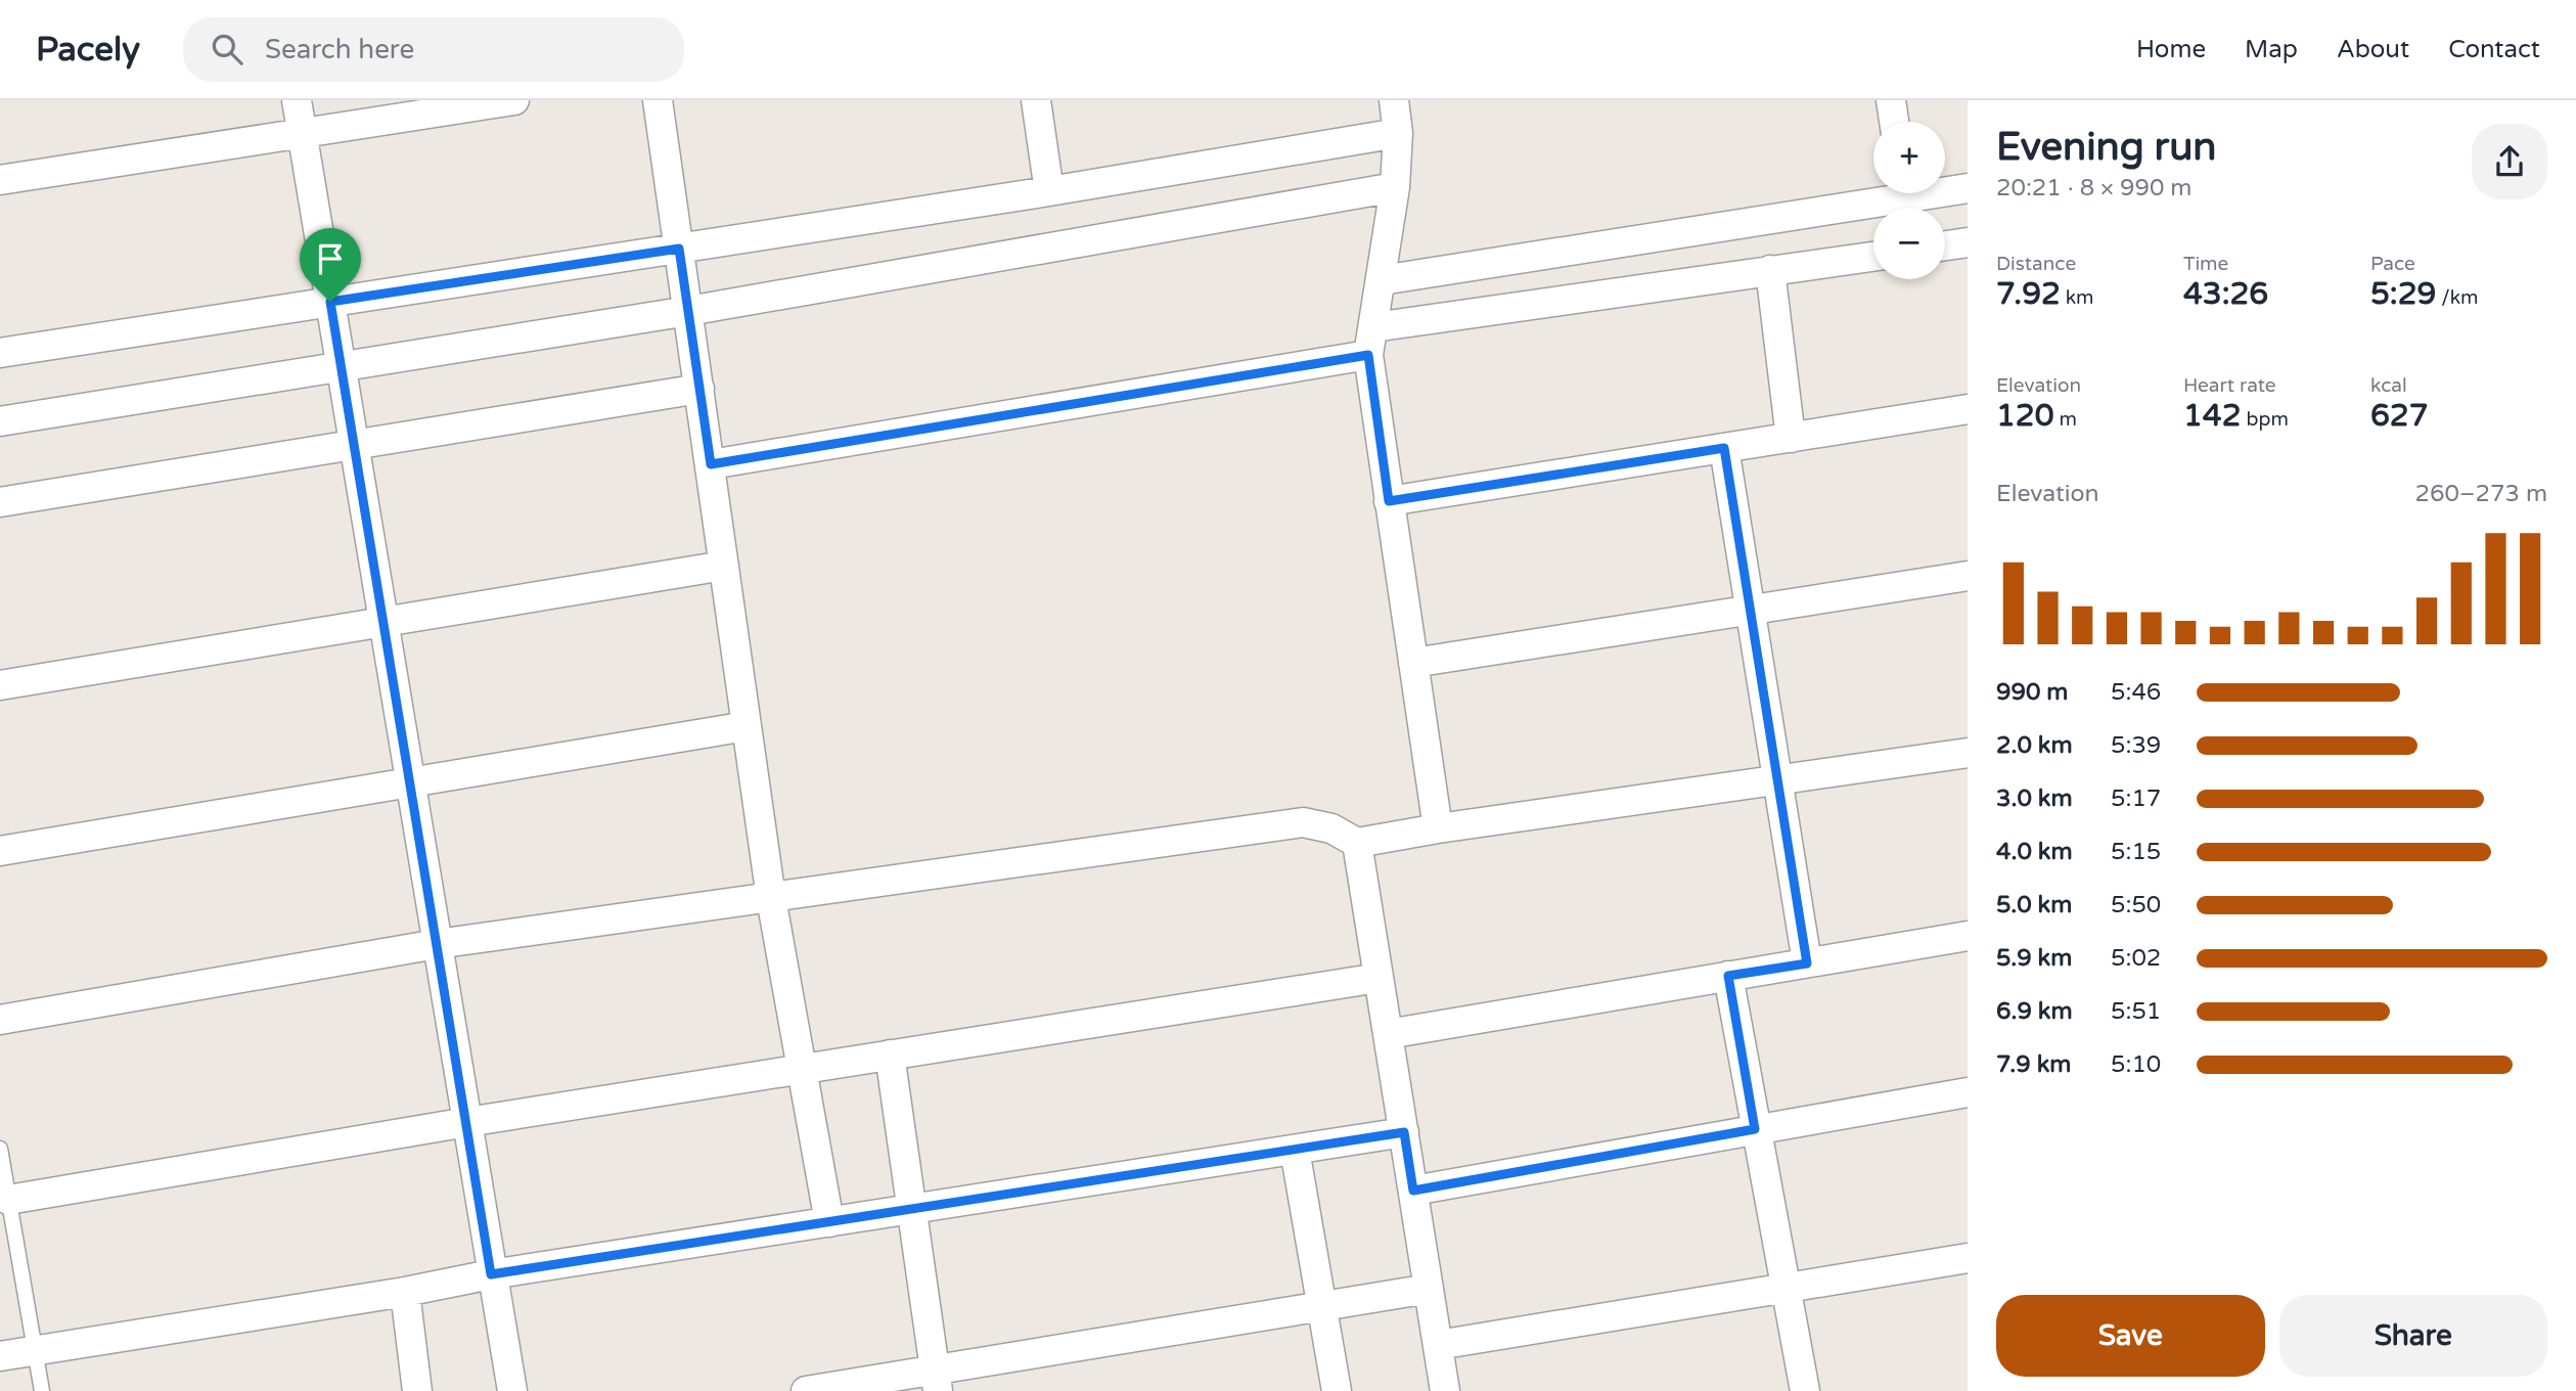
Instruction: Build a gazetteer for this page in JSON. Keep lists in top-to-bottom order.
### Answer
{
  "page": {
    "header": "Pacely",
    "search": "Search here",
    "nav": [
      "Home",
      "Map",
      "About",
      "Contact"
    ],
    "heading": ["Evening run", "20:21 · 8 × 990 m"],
    "map_buttons": ["+", "−"],
    "stats": [
      ["Distance", "7.92 km"],
      ["Time", "43:26"],
      ["Pace", "5:29 /km"],
      ["Elevation", "120 m"],
      ["Heart rate", "142 bpm"],
      ["kcal", "627"]
    ],
    "chart": ["Elevation", "260–273 m"],
    "list": [
      {
        "name": "990 m",
        "note": "5:46"
      },
      {
        "name": "2.0 km",
        "note": "5:39"
      },
      {
        "name": "3.0 km",
        "note": "5:17"
      },
      {
        "name": "4.0 km",
        "note": "5:15"
      },
      {
        "name": "5.0 km",
        "note": "5:50"
      },
      {
        "name": "5.9 km",
        "note": "5:02"
      },
      {
        "name": "6.9 km",
        "note": "5:51"
      },
      {
        "name": "7.9 km",
        "note": "5:10"
      }
    ],
    "buttons": ["Save", "Share"]
  }
}
